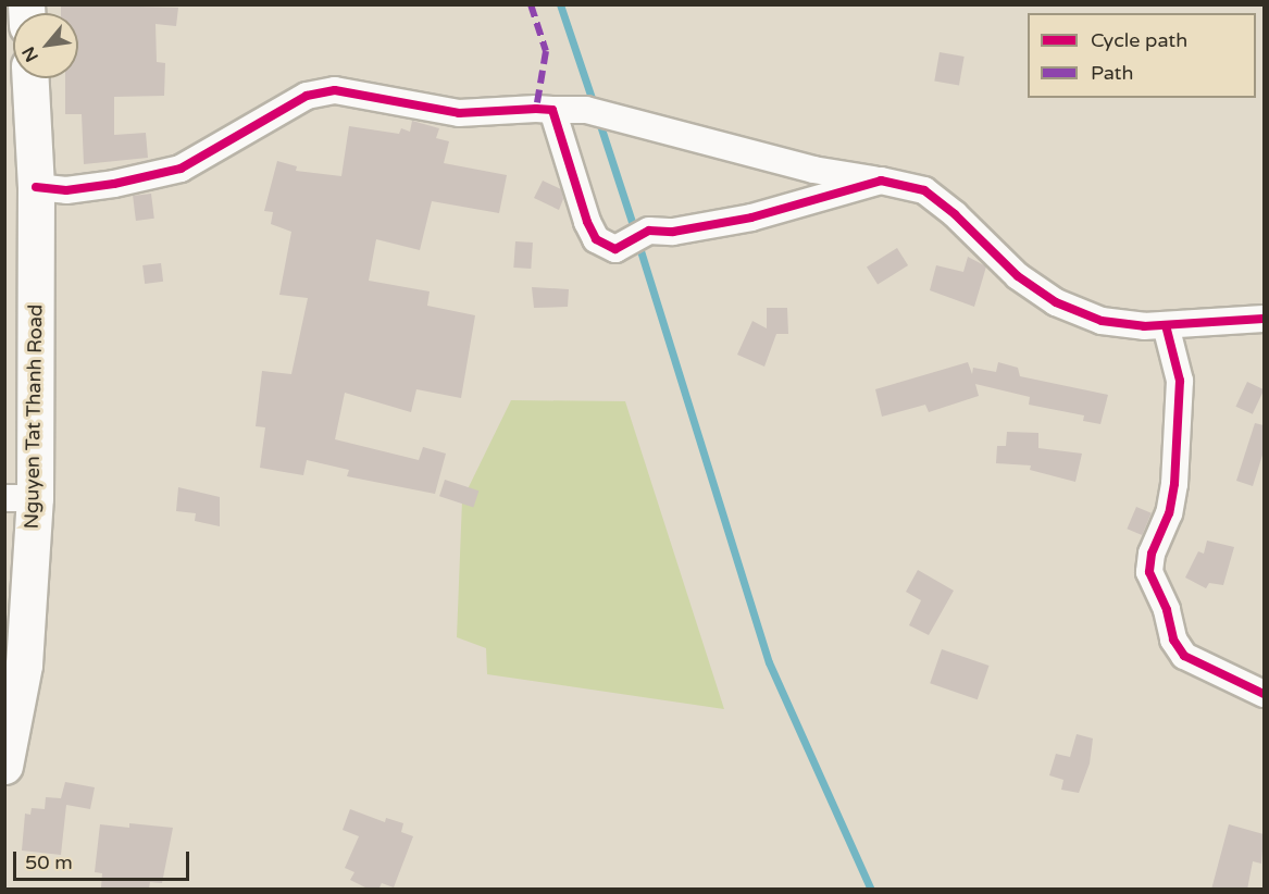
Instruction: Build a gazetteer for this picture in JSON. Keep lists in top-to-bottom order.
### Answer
{
  "streets": {
    "main road": ["Nguyen Tat Thanh Road"]
  },
  "legend": ["Cycle path", "Path"],
  "scale_bar": "50 m",
  "north": "bottom left"
}
